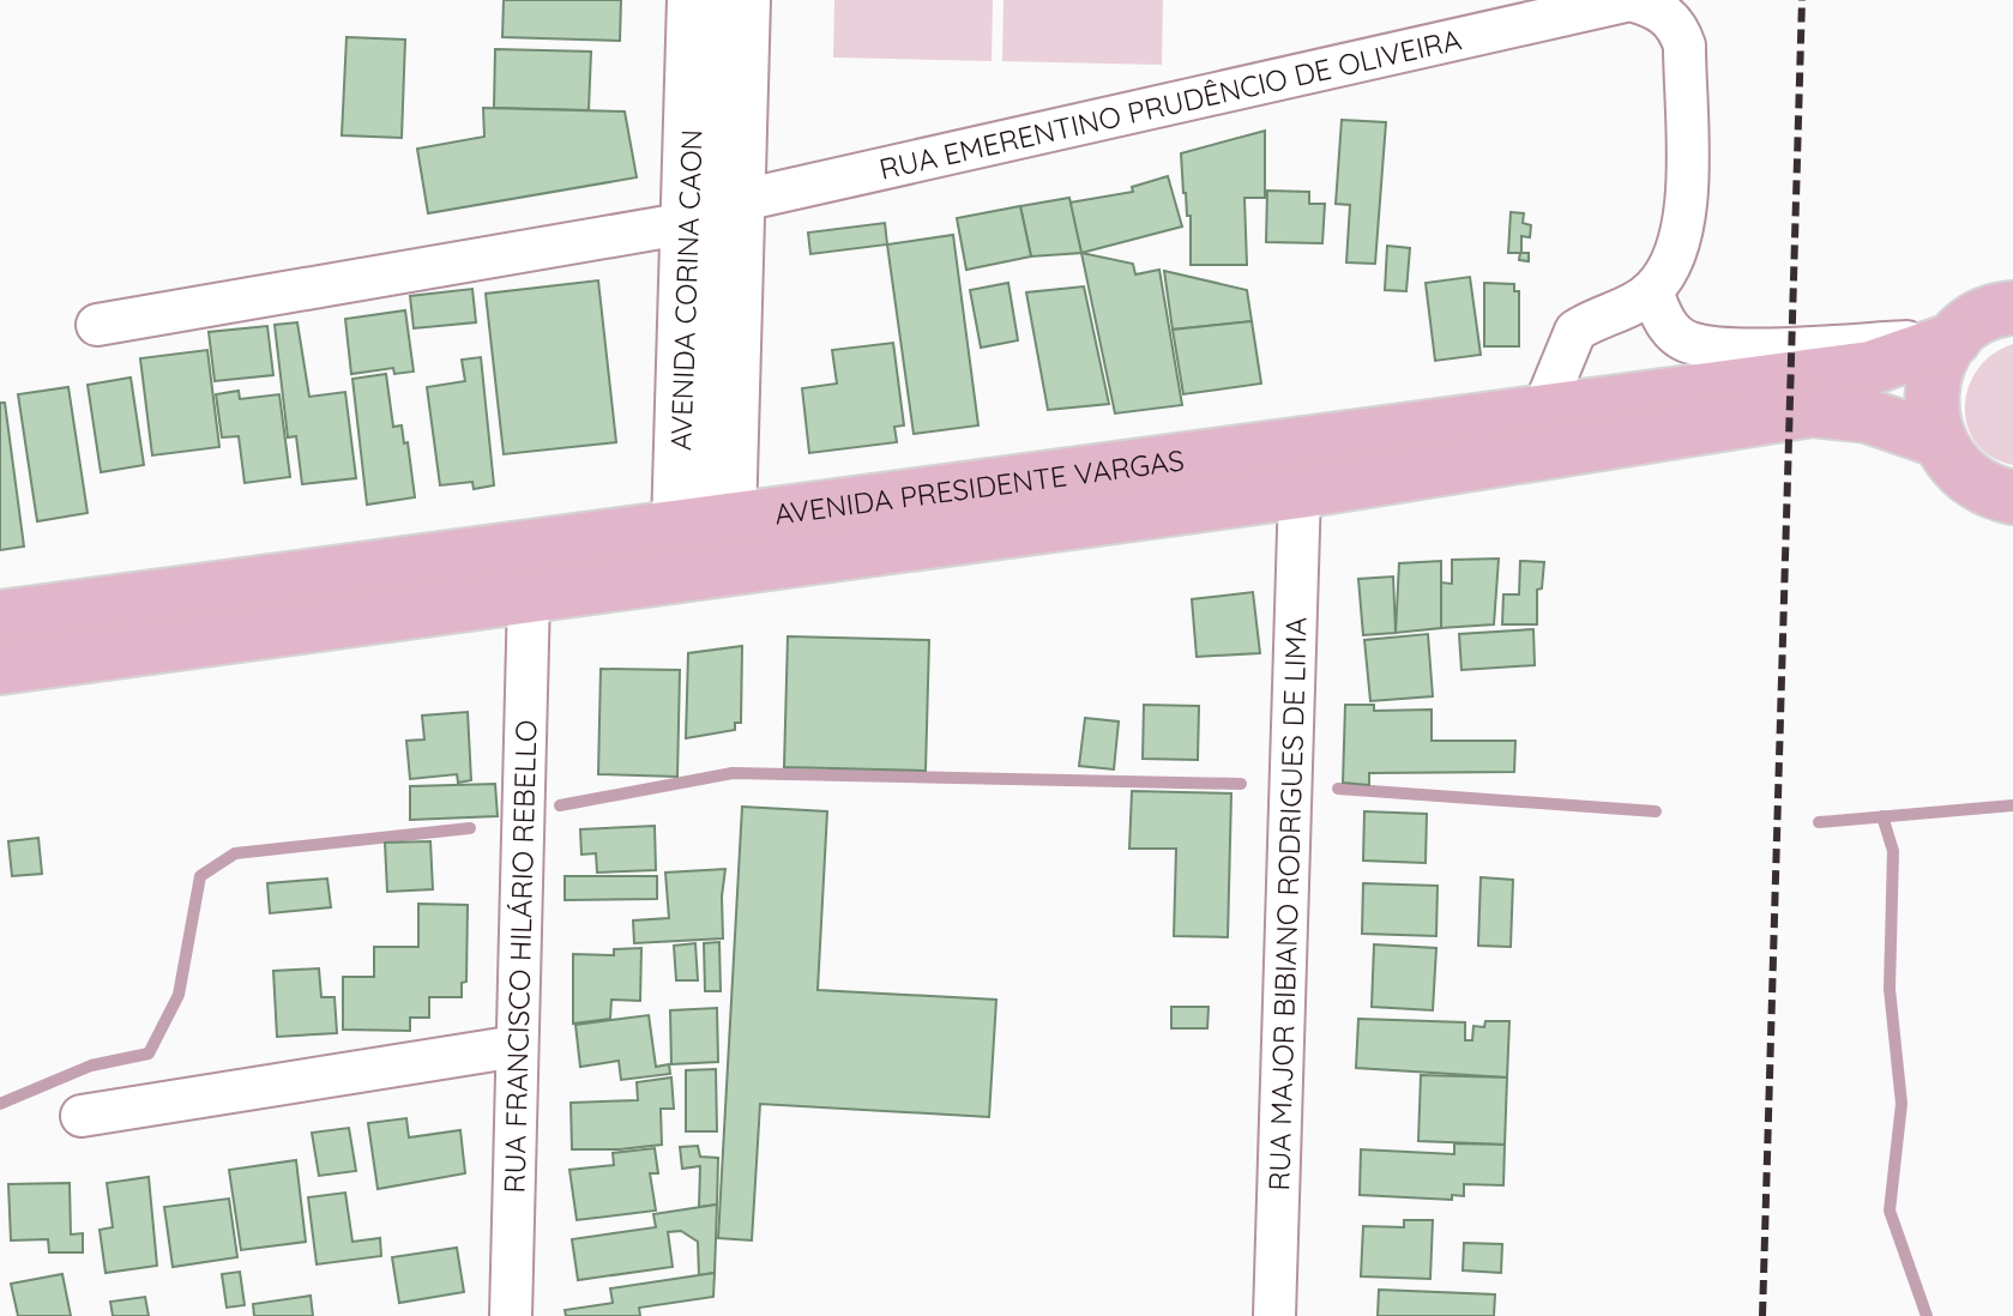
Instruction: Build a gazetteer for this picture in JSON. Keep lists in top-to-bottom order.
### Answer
{
  "streets": {
    "main road": ["AVENIDA CORINA CAON", "AVENIDA PRESIDENTE VARGAS"],
    "street": ["RUA EMERENTINO PRUDÊNCIO DE OLIVEIRA", "RUA MAJOR BIBIANO RODRIGUES DE LIMA", "RUA FRANCISCO HILÁRIO REBELLO"]
  },
  "crossings": [
    ["RUA EMERENTINO PRUDÊNCIO DE OLIVEIRA", "AVENIDA CORINA CAON"],
    ["AVENIDA CORINA CAON", "AVENIDA PRESIDENTE VARGAS"],
    ["AVENIDA PRESIDENTE VARGAS", "RUA MAJOR BIBIANO RODRIGUES DE LIMA"],
    ["AVENIDA PRESIDENTE VARGAS", "RUA FRANCISCO HILÁRIO REBELLO"]
  ]
}
